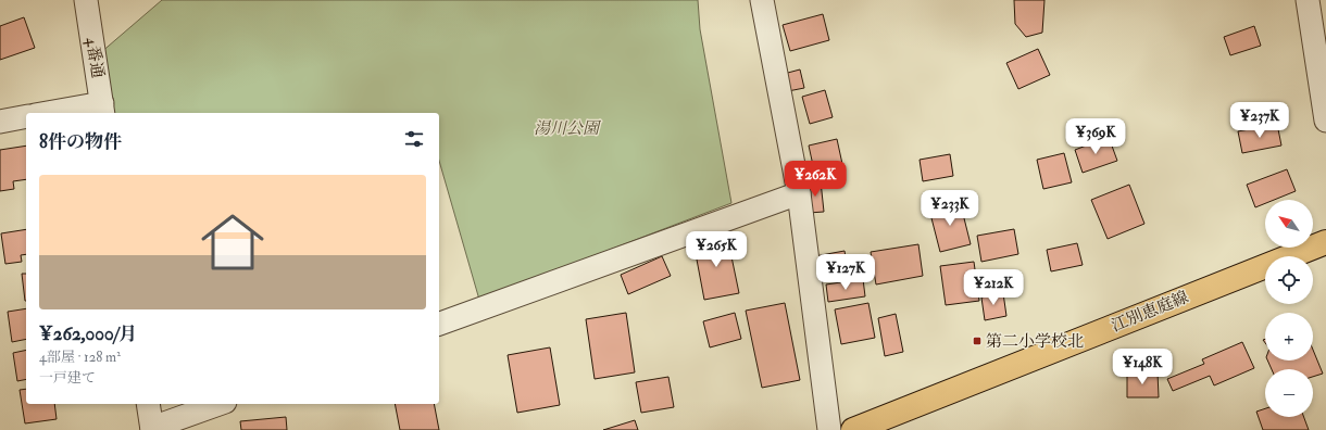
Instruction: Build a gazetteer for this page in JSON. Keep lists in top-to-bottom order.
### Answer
{
  "streets": {
    "main road": ["江別恵庭線"],
    "street": ["4番通"]
  },
  "parks": ["湯川公園"],
  "places": {
    "transit": ["第二小学校北"]
  },
  "north": "top left",
  "page": {
    "price": [
      "¥237K",
      "¥369K",
      "¥262K",
      "¥233K",
      "¥265K",
      "¥127K",
      "¥212K",
      "¥148K"
    ],
    "heading": "8件の物件",
    "list": [
      {
        "name": "¥262,000/月",
        "note": "4部屋 · 128 m² · 一戸建て"
      }
    ],
    "map_buttons": ["+", "−"]
  }
}
